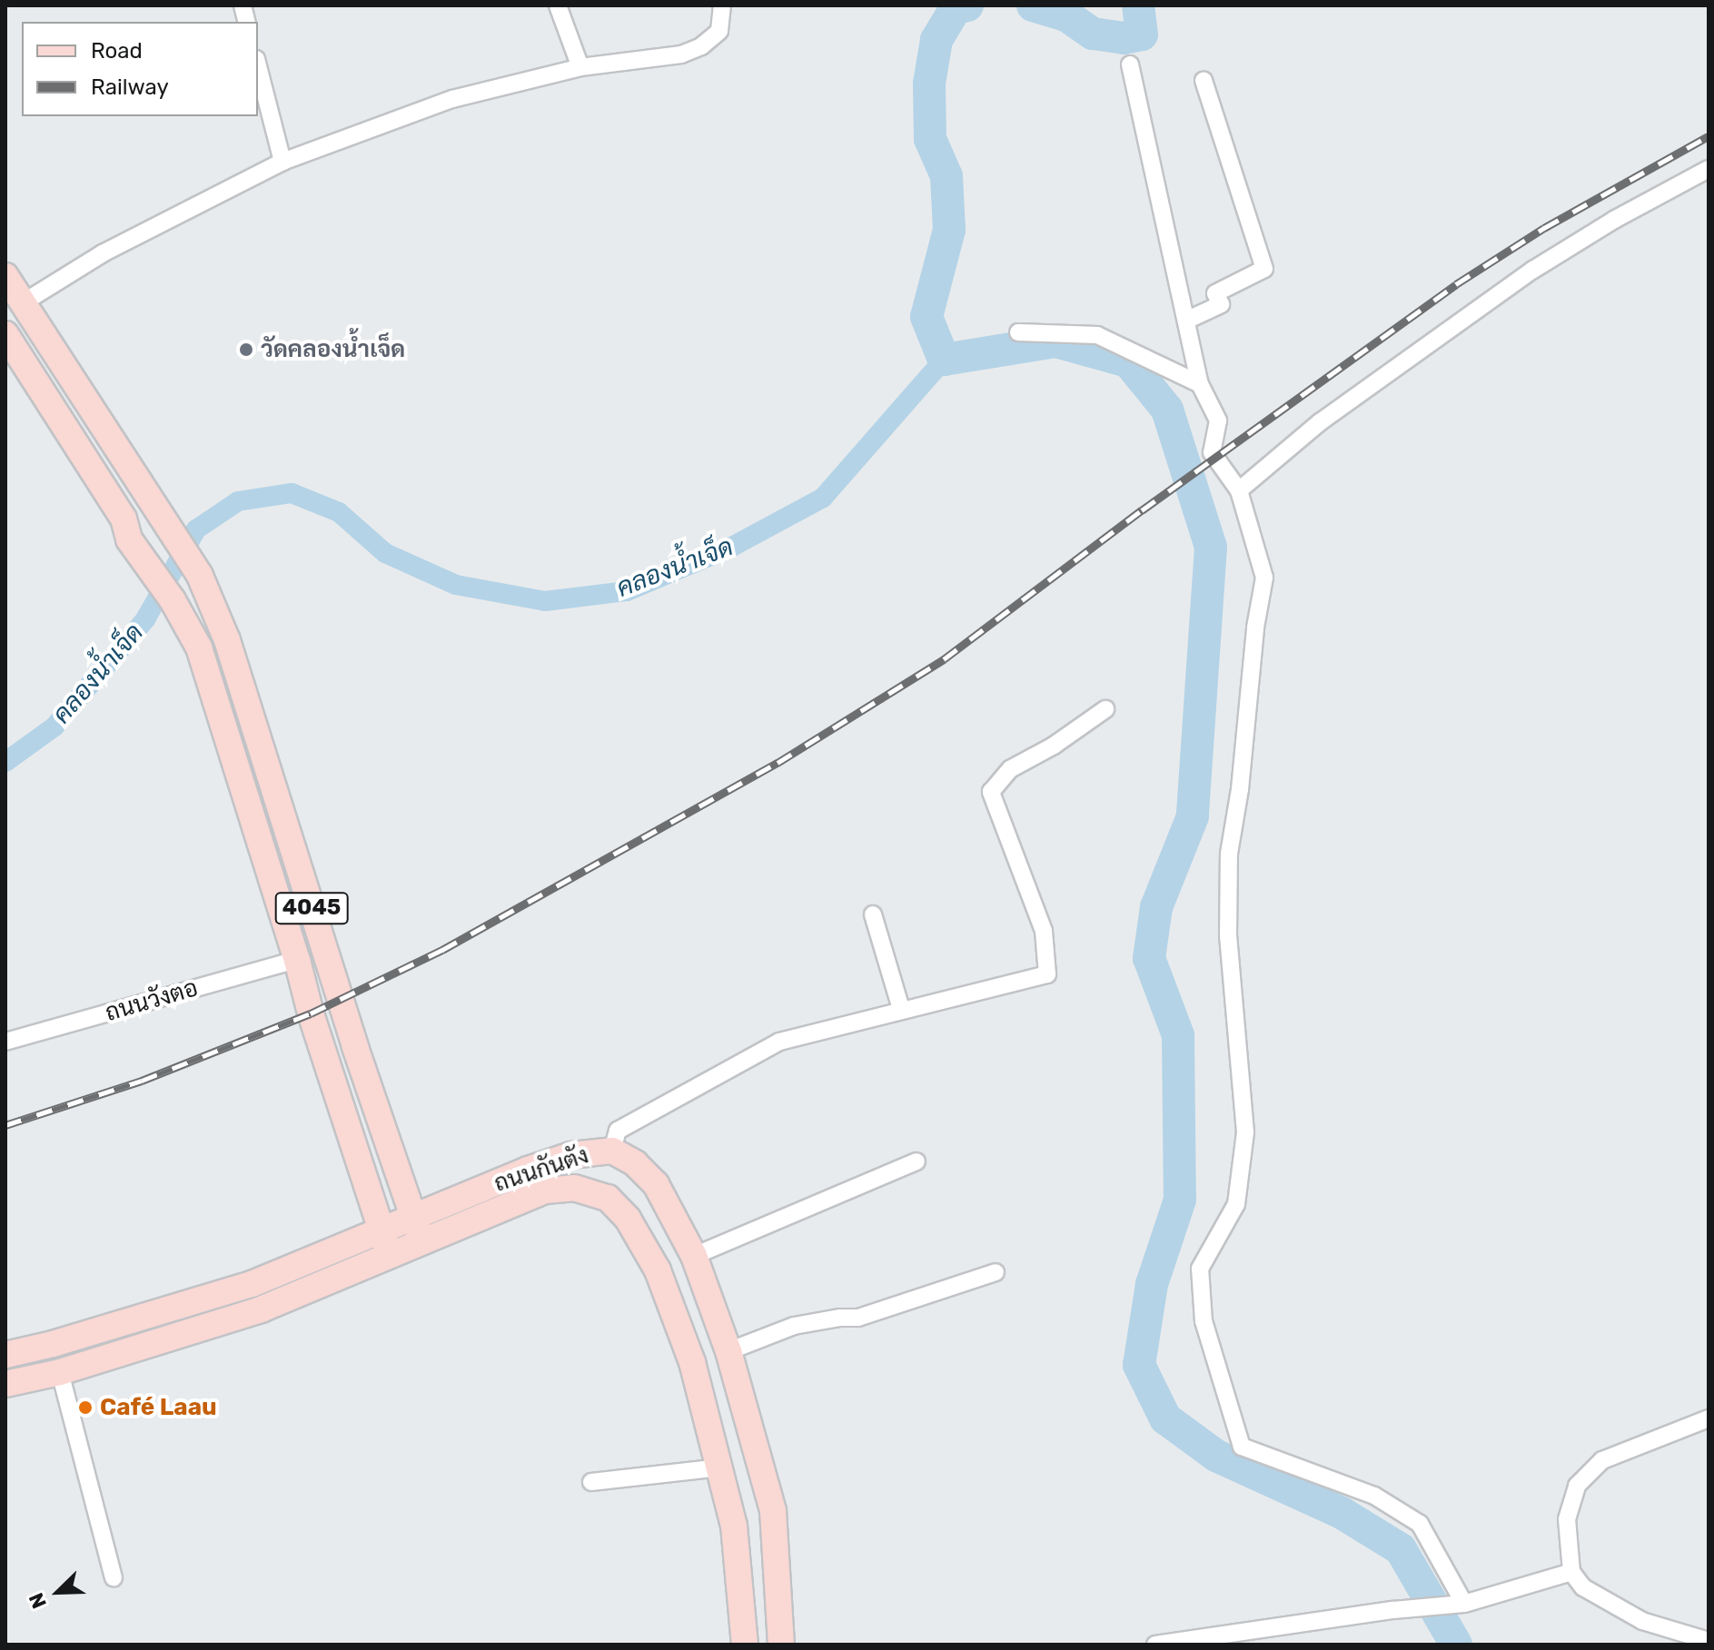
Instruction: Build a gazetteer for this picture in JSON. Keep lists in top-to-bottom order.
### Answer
{
  "streets": {
    "main road": ["4045", "ถนนกันตัง"],
    "street": ["ถนนวังตอ"]
  },
  "crossings": [
    ["4045", "ถนนวังตอ"],
    ["4045", "ถนนกันตัง"]
  ],
  "water": ["คลองน้ำเจ็ด"],
  "places": ["วัดคลองน้ำเจ็ด", "Café Laau"],
  "legend": ["Road", "Railway"],
  "north": "bottom left"
}
